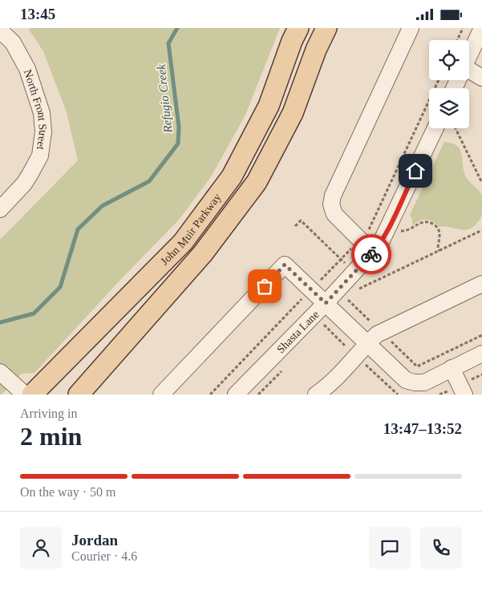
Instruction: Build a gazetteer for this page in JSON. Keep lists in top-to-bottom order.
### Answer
{
  "streets": {
    "main road": ["John Muir Parkway"],
    "street": ["North Front Street", "Shasta Lane"]
  },
  "water": ["Refugio Creek"],
  "page": {
    "status": "13:45",
    "heading": ["2 min", "Arriving in", "13:47–13:52"],
    "panel": ["Jordan", "Courier · 4.6"],
    "bar": "On the way · 50 m"
  }
}
